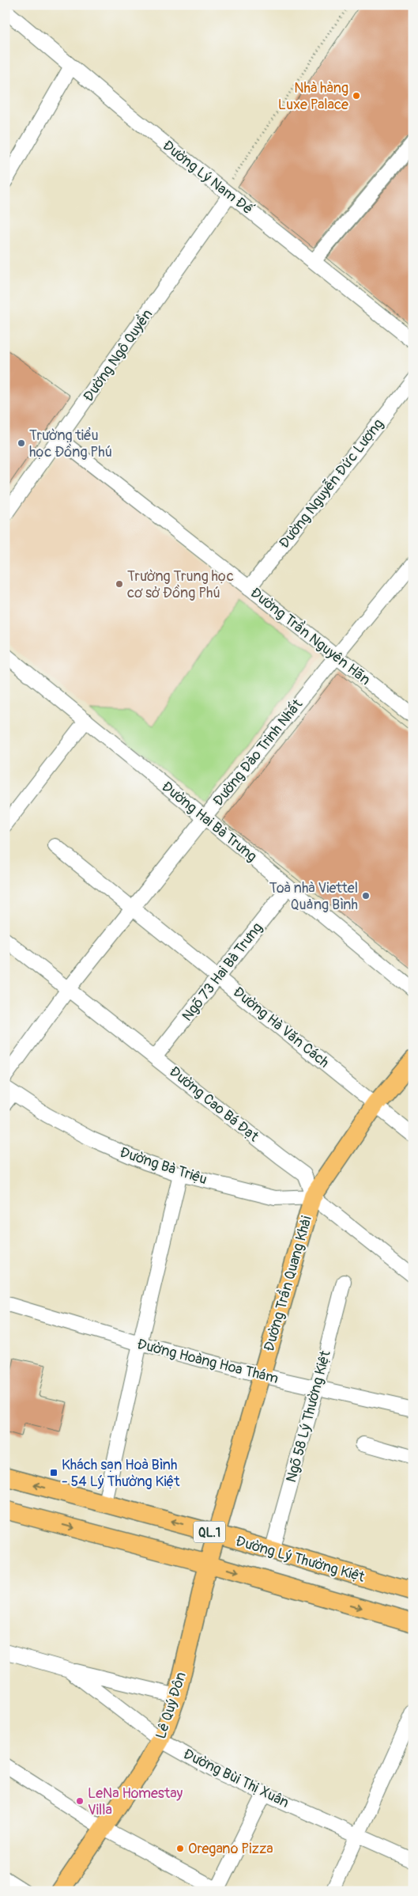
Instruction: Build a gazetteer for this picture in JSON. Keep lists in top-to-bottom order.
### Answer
{
  "streets": {
    "main road": [
      "Đường Trần Quang Khải",
      "QL.1",
      "Đường Lý Thường Kiệt",
      "Lê Quý Đôn"
    ],
    "street": [
      "Đường Lý Nam Đế",
      "Đường Ngô Quyền",
      "Đường Nguyễn Đức Lượng",
      "Đường Trần Nguyên Hãn",
      "Đường Đào Trinh Nhất",
      "Đường Hai Bà Trưng",
      "Ngõ 73 Hai Bà Trưng",
      "Đường Hà Văn Cách",
      "Đường Cao Bá Đạt",
      "Đường Bà Triệu",
      "Đường Hoàng Hoa Thám",
      "Ngõ 58 Lý Thường Kiệt",
      "Đường Bùi Thị Xuân"
    ]
  },
  "crossings": [
    ["Đường Lý Nam Đế", "Đường Ngô Quyền"],
    ["Đường Ngô Quyền", "Đường Trần Nguyên Hãn"],
    ["Đường Nguyễn Đức Lượng", "Đường Trần Nguyên Hãn"],
    ["Đường Trần Nguyên Hãn", "Đường Đào Trinh Nhất"],
    ["Đường Đào Trinh Nhất", "Đường Hai Bà Trưng"],
    ["Đường Đào Trinh Nhất", "Đường Hà Văn Cách"],
    ["Đường Đào Trinh Nhất", "Đường Cao Bá Đạt"],
    ["Đường Hai Bà Trưng", "Ngõ 73 Hai Bà Trưng"],
    ["Ngõ 73 Hai Bà Trưng", "Đường Hà Văn Cách"],
    ["Ngõ 73 Hai Bà Trưng", "Đường Cao Bá Đạt"],
    ["Đường Hà Văn Cách", "Đường Trần Quang Khải"],
    ["Đường Cao Bá Đạt", "Đường Bà Triệu"],
    ["Đường Cao Bá Đạt", "Đường Trần Quang Khải"],
    ["Đường Bà Triệu", "Đường Trần Quang Khải"],
    ["Đường Trần Quang Khải", "Đường Hoàng Hoa Thám"],
    ["Đường Trần Quang Khải", "Đường Lý Thường Kiệt"],
    ["Đường Trần Quang Khải", "Lê Quý Đôn"],
    ["Đường Hoàng Hoa Thám", "Ngõ 58 Lý Thường Kiệt"],
    ["Ngõ 58 Lý Thường Kiệt", "Đường Lý Thường Kiệt"],
    ["QL.1", "Lê Quý Đôn"],
    ["Đường Lý Thường Kiệt", "Lê Quý Đôn"],
    ["Lê Quý Đôn", "Đường Bùi Thị Xuân"]
  ],
  "places": {
    "other": [
      "Nhà hàng Luxe Palace",
      "Trường tiểu học Đồng Phú",
      "Trường Trung học cơ sở Đồng Phú",
      "Toà nhà Viettel Quảng Bình",
      "LeNa Homestay Villa",
      "Oregano Pizza"
    ],
    "transit": ["Khách sạn Hoà Bình - 54 Lý Thường Kiệt"]
  }
}
